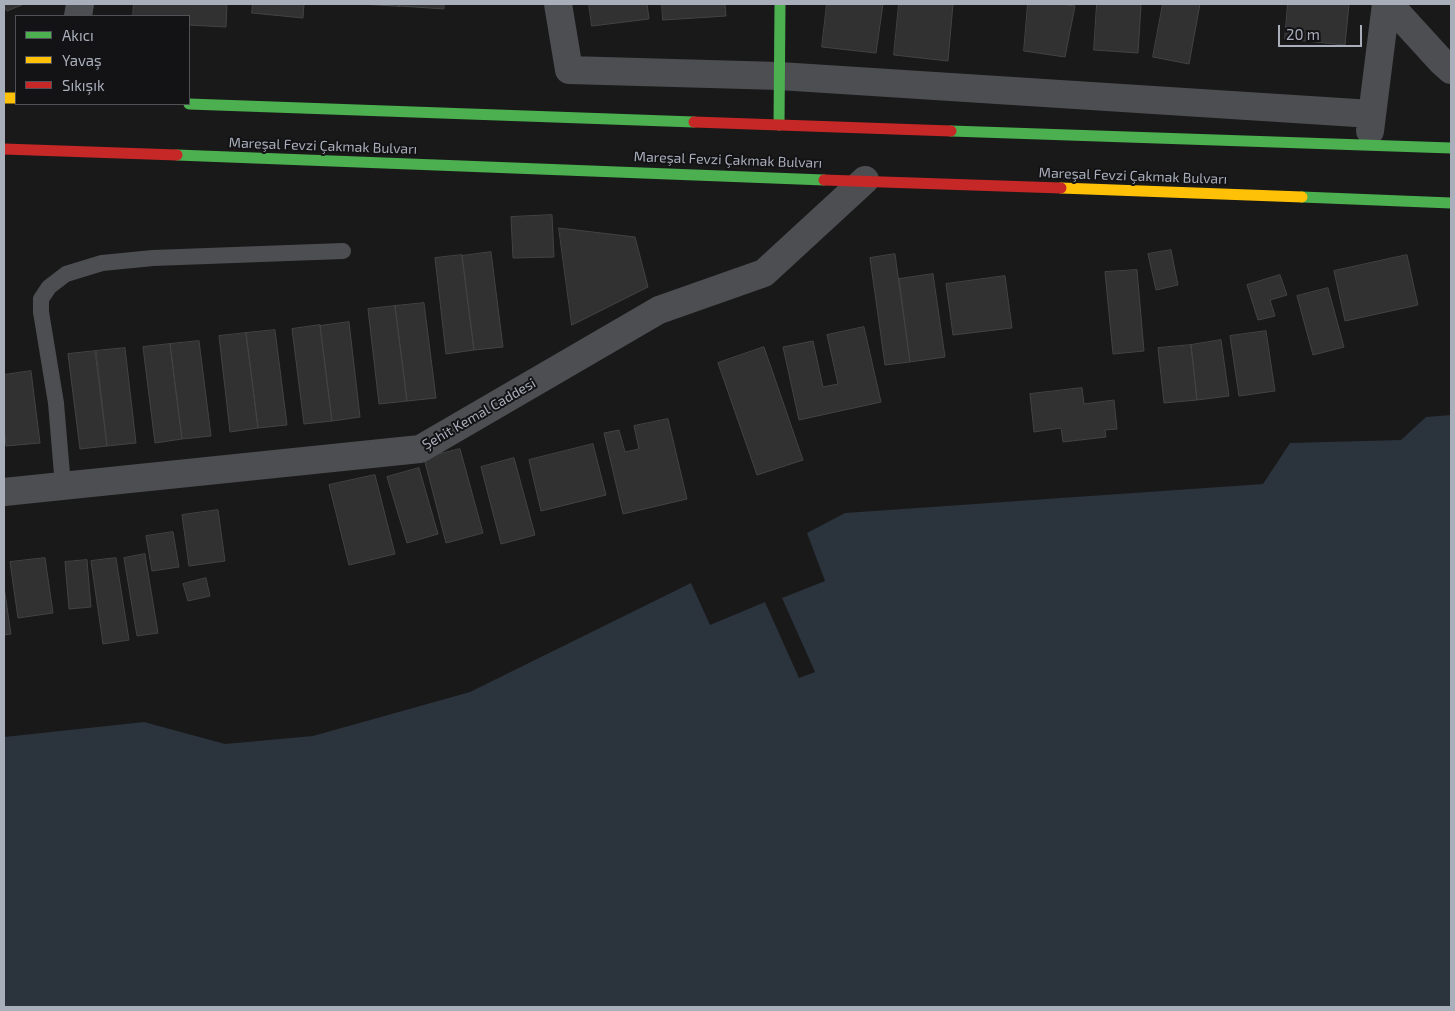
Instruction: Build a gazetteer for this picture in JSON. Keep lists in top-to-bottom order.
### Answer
{
  "streets": {
    "main road": ["Mareşal Fevzi Çakmak Bulvarı"],
    "street": ["Şehit Kemal Caddesi"]
  },
  "crossings": [
    ["Mareşal Fevzi Çakmak Bulvarı", "Şehit Kemal Caddesi"]
  ],
  "legend": ["Akıcı", "Yavaş", "Sıkışık"],
  "scale_bar": "20 m"
}
